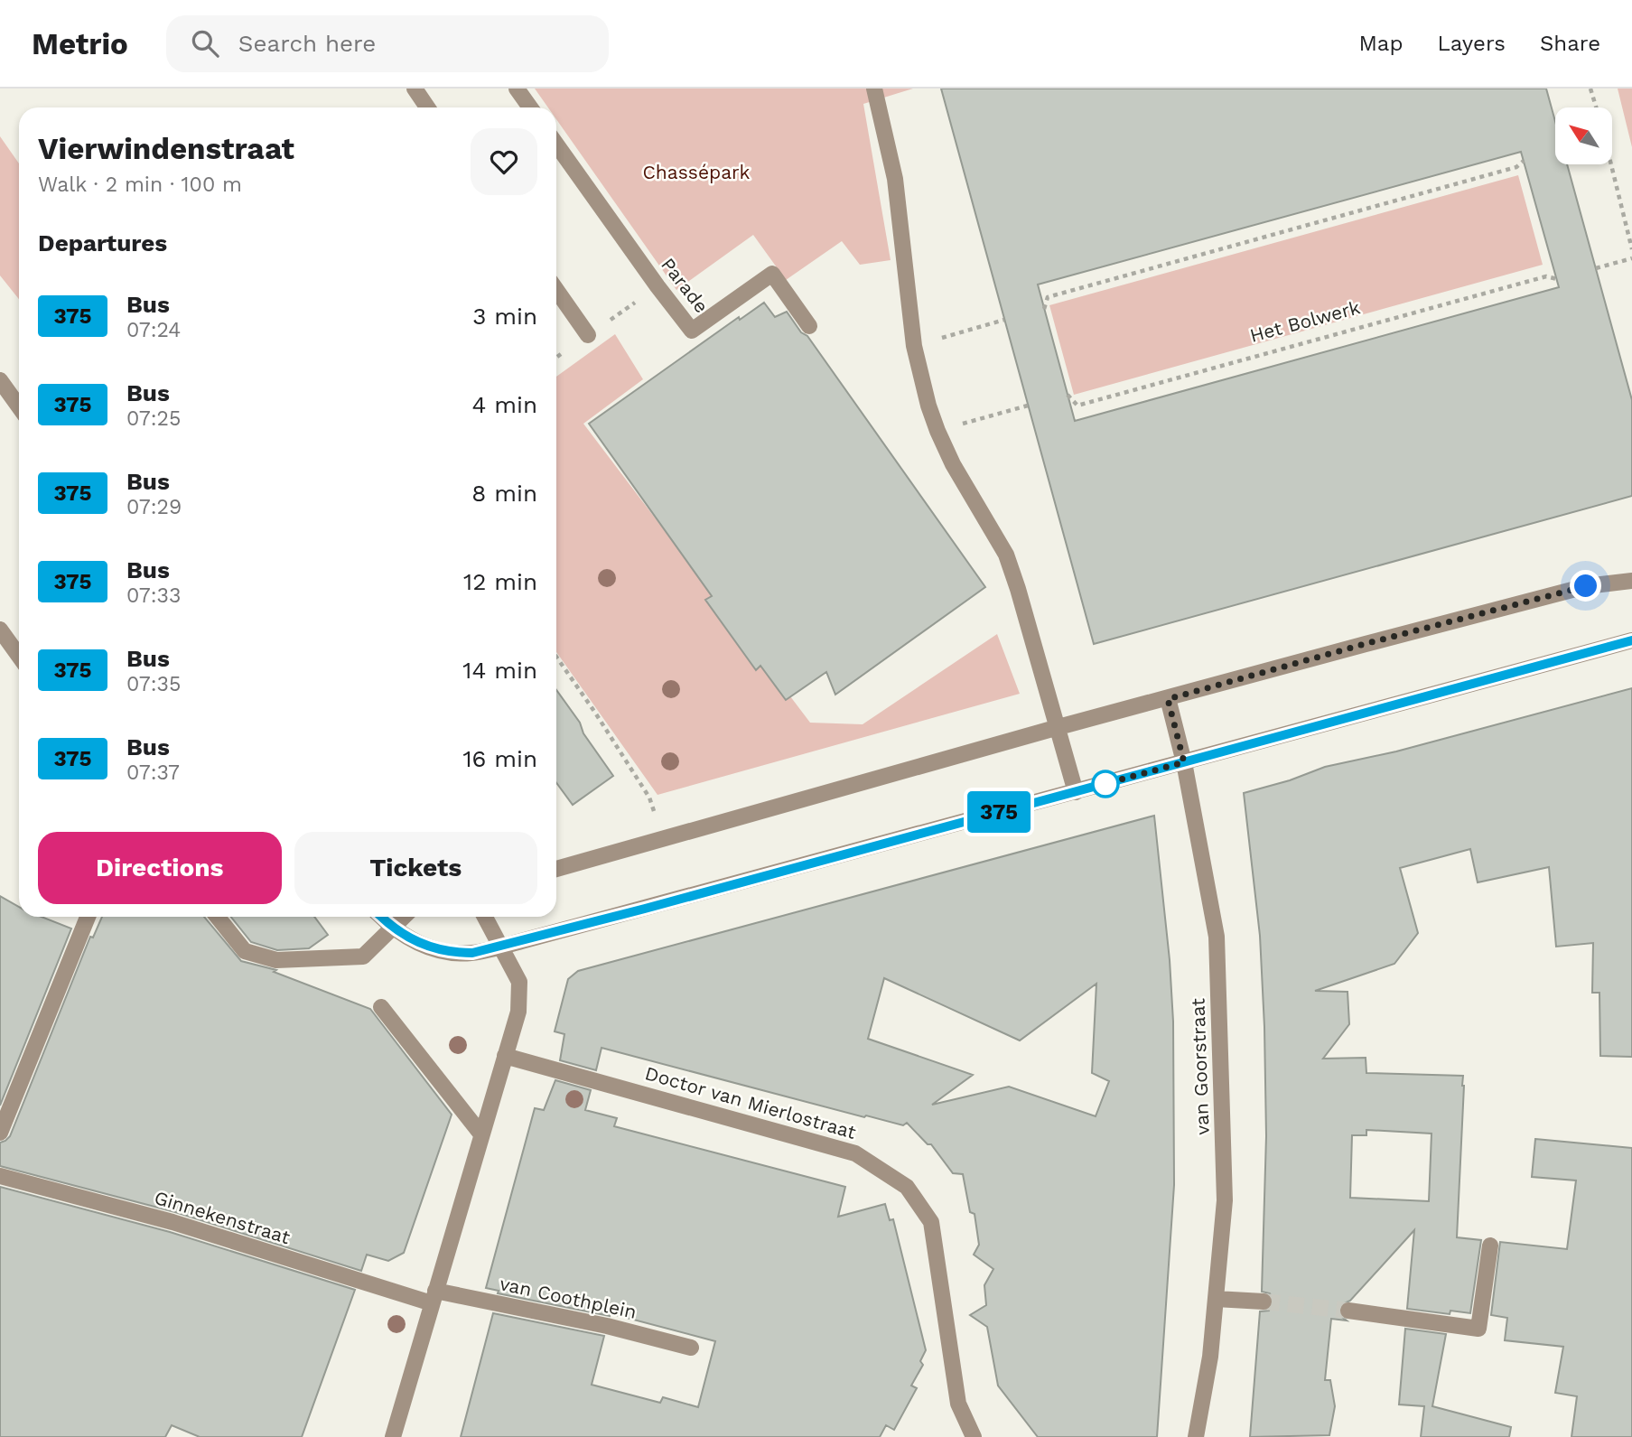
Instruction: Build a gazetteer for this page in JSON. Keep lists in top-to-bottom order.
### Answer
{
  "streets": {
    "street": [
      "Parade",
      "van Goorstraat",
      "Doctor van Mierlostraat",
      "Ginnekenstraat",
      "van Coothplein"
    ],
    "path": ["Het Bolwerk"]
  },
  "crossings": [
    ["Ginnekenstraat", "van Coothplein"]
  ],
  "parks": ["Chassépark"],
  "lines": ["bus line 375"],
  "north": "top left",
  "page": {
    "header": "Metrio",
    "search": "Search here",
    "nav": ["Map", "Layers", "Share"],
    "on_map": "375",
    "heading": [
      ["Vierwindenstraat", "Walk · 2 min · 100 m"],
      "Departures"
    ],
    "list": [
      {
        "mark": "375",
        "name": "Bus",
        "note": "07:24",
        "value": "3 min"
      },
      {
        "mark": "375",
        "name": "Bus",
        "note": "07:25",
        "value": "4 min"
      },
      {
        "mark": "375",
        "name": "Bus",
        "note": "07:29",
        "value": "8 min"
      },
      {
        "mark": "375",
        "name": "Bus",
        "note": "07:33",
        "value": "12 min"
      },
      {
        "mark": "375",
        "name": "Bus",
        "note": "07:35",
        "value": "14 min"
      },
      {
        "mark": "375",
        "name": "Bus",
        "note": "07:37",
        "value": "16 min"
      }
    ],
    "buttons": ["Directions", "Tickets"]
  }
}
